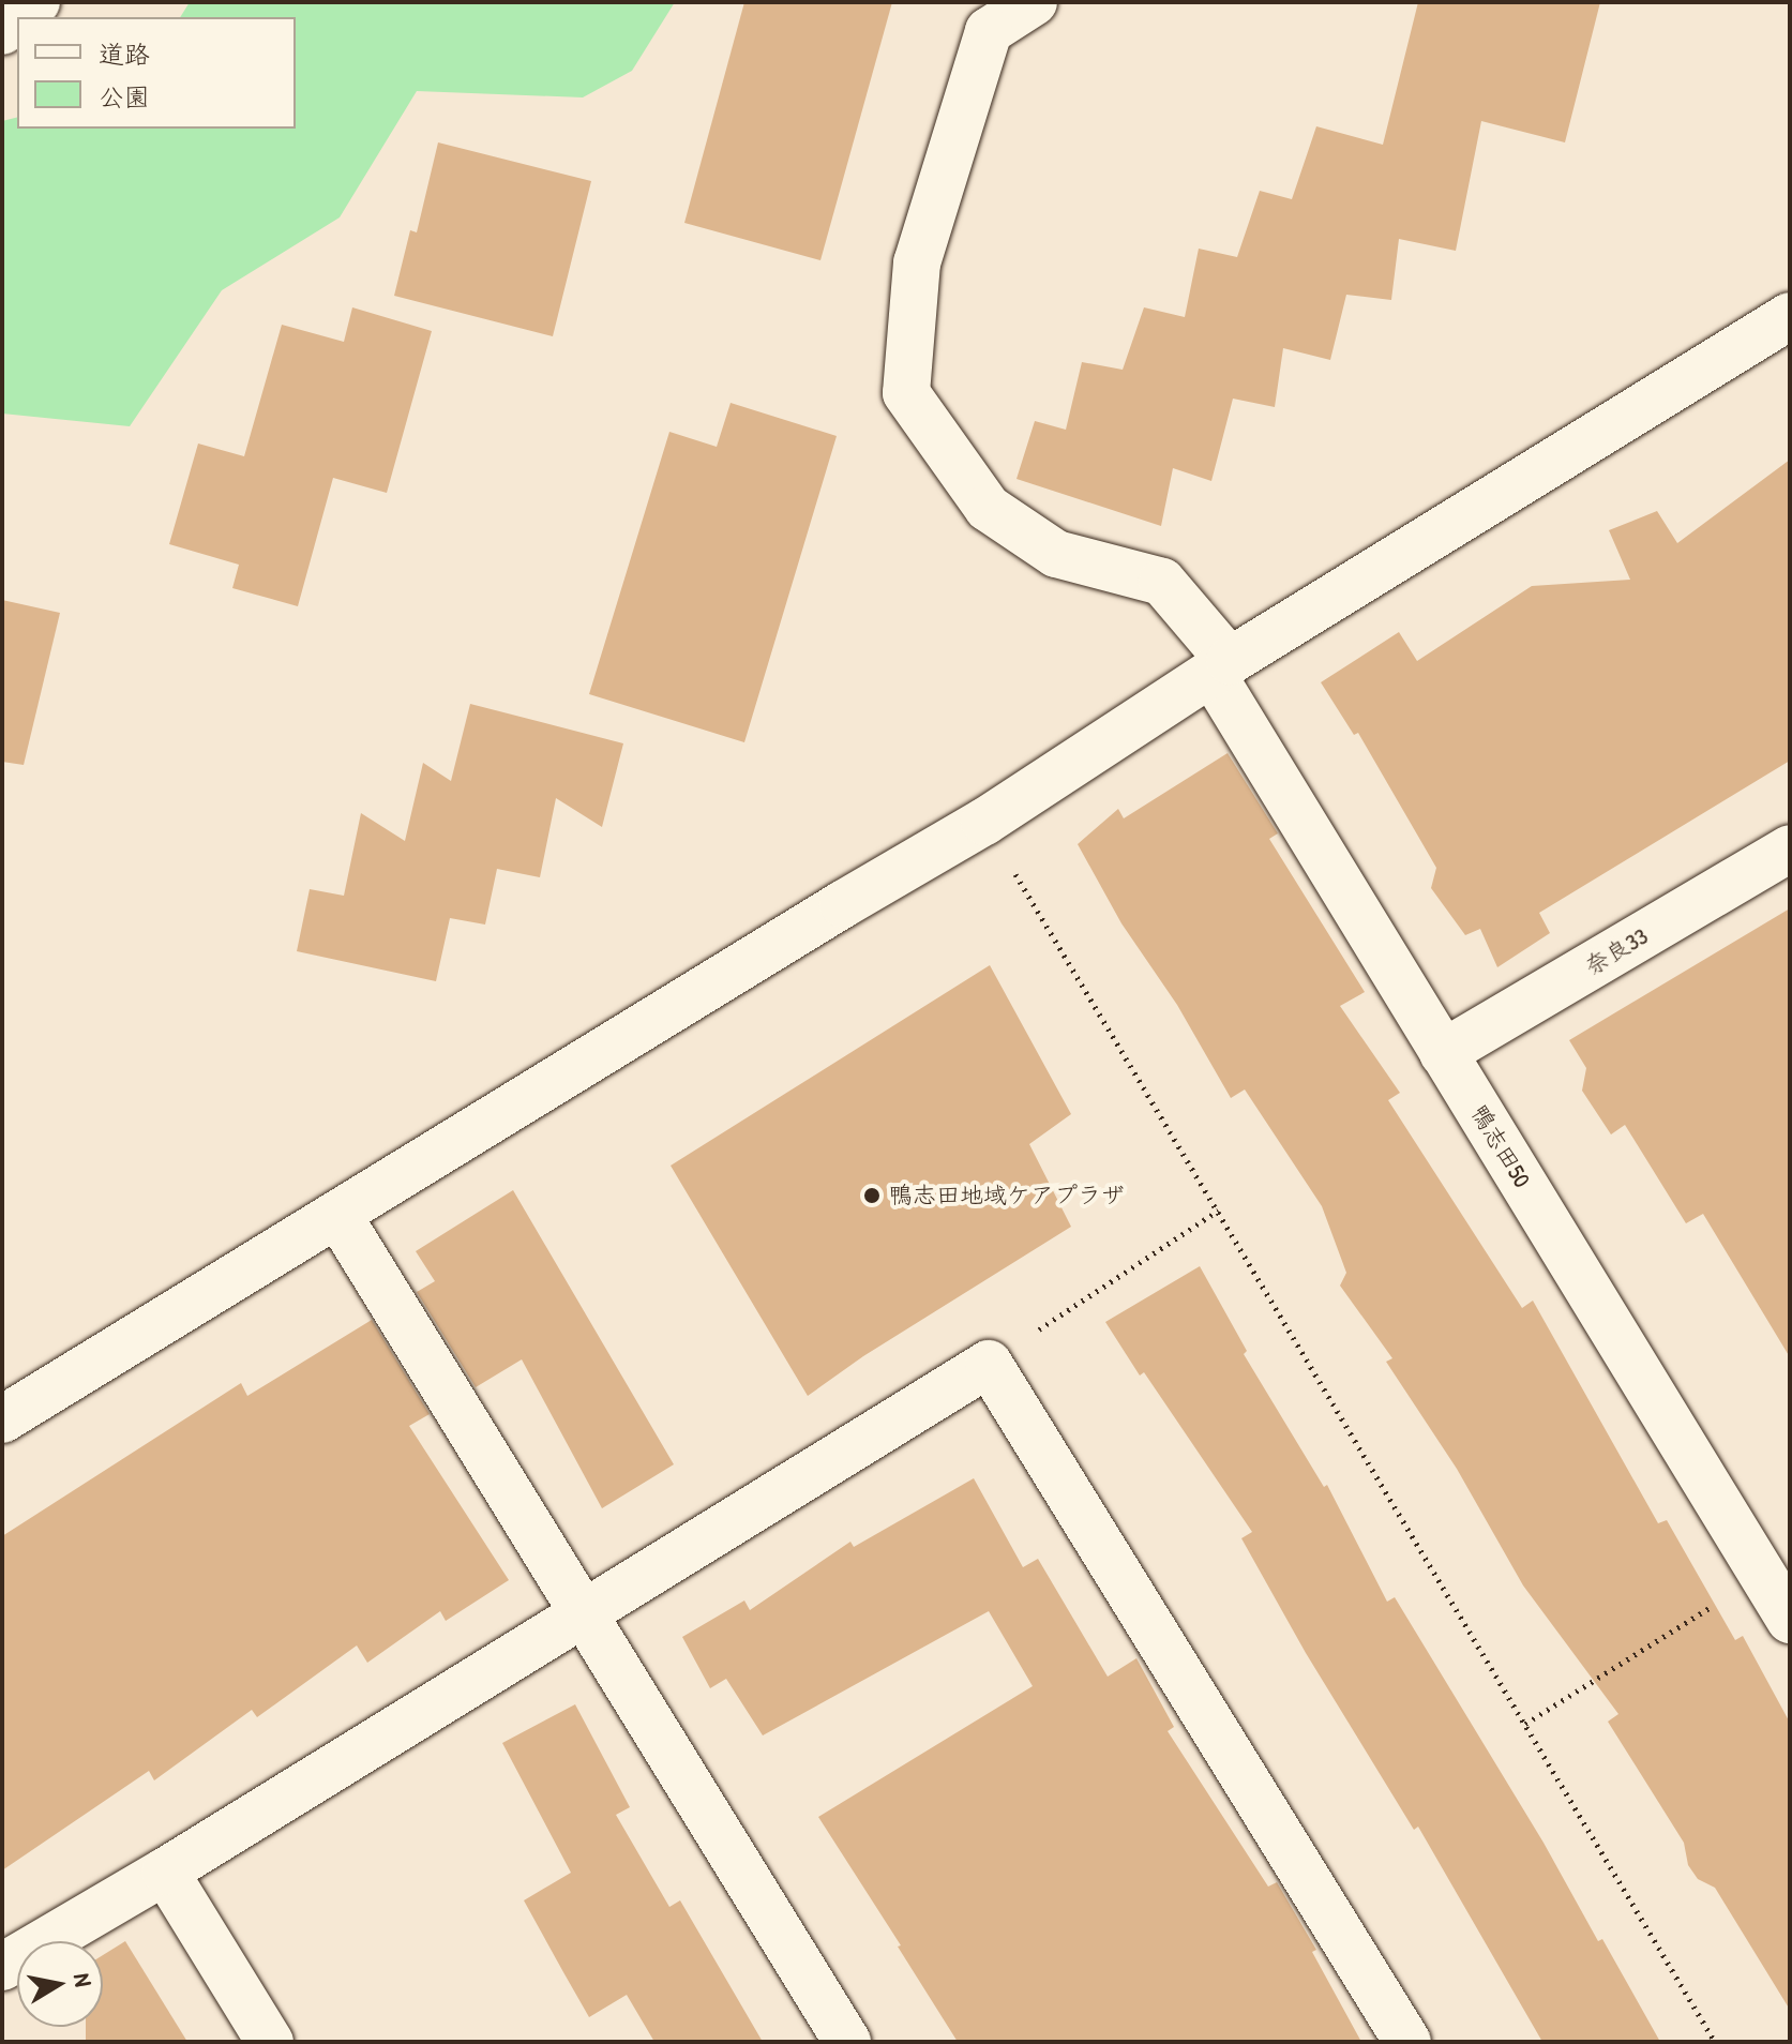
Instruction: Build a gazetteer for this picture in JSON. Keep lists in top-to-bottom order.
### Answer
{
  "streets": {
    "street": ["奈良33", "鴨志田50"]
  },
  "crossings": [
    ["奈良33", "鴨志田50"]
  ],
  "places": ["鴨志田地域ケアプラザ"],
  "legend": ["道路", "公園"],
  "north": "right"
}
